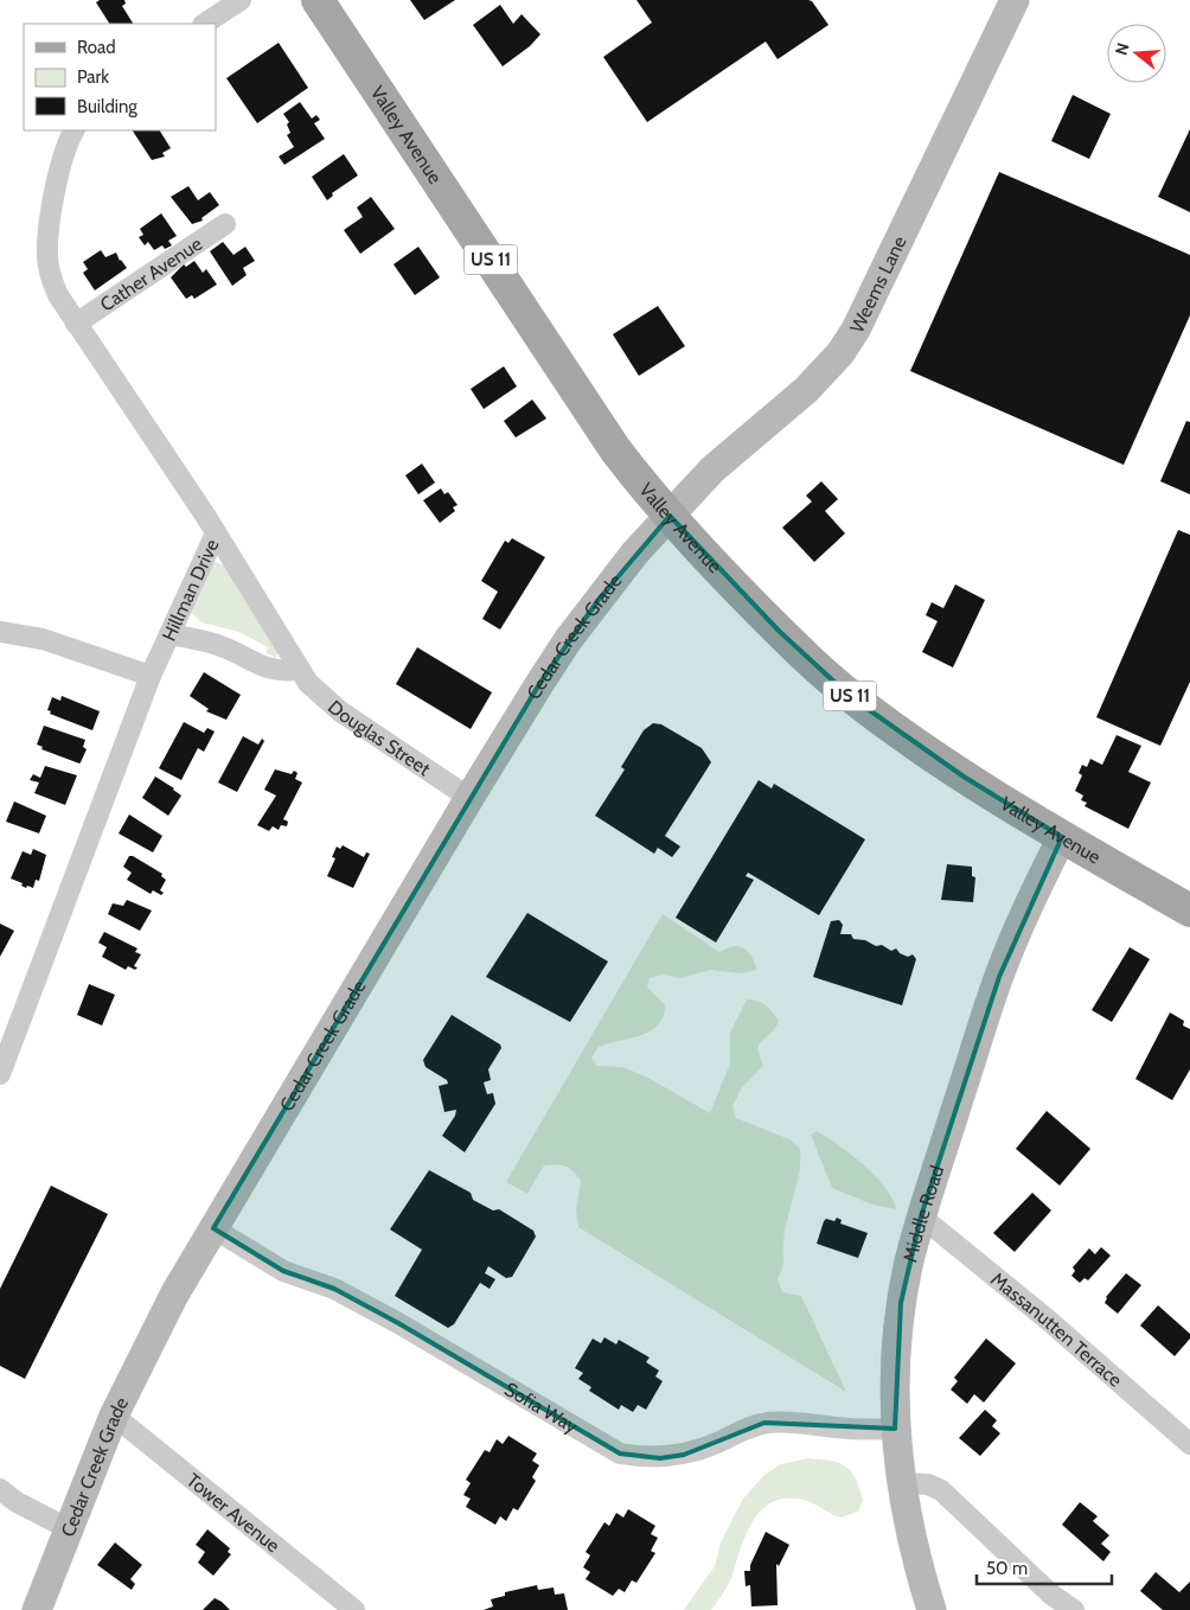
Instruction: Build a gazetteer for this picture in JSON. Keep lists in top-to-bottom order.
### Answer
{
  "streets": {
    "main road": [
      "Valley Avenue",
      "US 11",
      "Weems Lane",
      "Cedar Creek Grade",
      "Middle Road"
    ],
    "street": [
      "Cather Avenue",
      "Hillman Drive",
      "Douglas Street",
      "Massanutten Terrace",
      "Sofia Way",
      "Tower Avenue"
    ]
  },
  "crossings": [
    ["Valley Avenue", "Weems Lane"],
    ["Valley Avenue", "Cedar Creek Grade"],
    ["Valley Avenue", "Middle Road"],
    ["Cather Avenue", "Hillman Drive"],
    ["Weems Lane", "Cedar Creek Grade"],
    ["Hillman Drive", "Douglas Street"],
    ["Cedar Creek Grade", "Douglas Street"],
    ["Cedar Creek Grade", "Sofia Way"],
    ["Cedar Creek Grade", "Tower Avenue"],
    ["Middle Road", "Massanutten Terrace"],
    ["Middle Road", "Sofia Way"]
  ],
  "legend": ["Road", "Park", "Building"],
  "scale_bar": "50 m",
  "north": "left"
}
